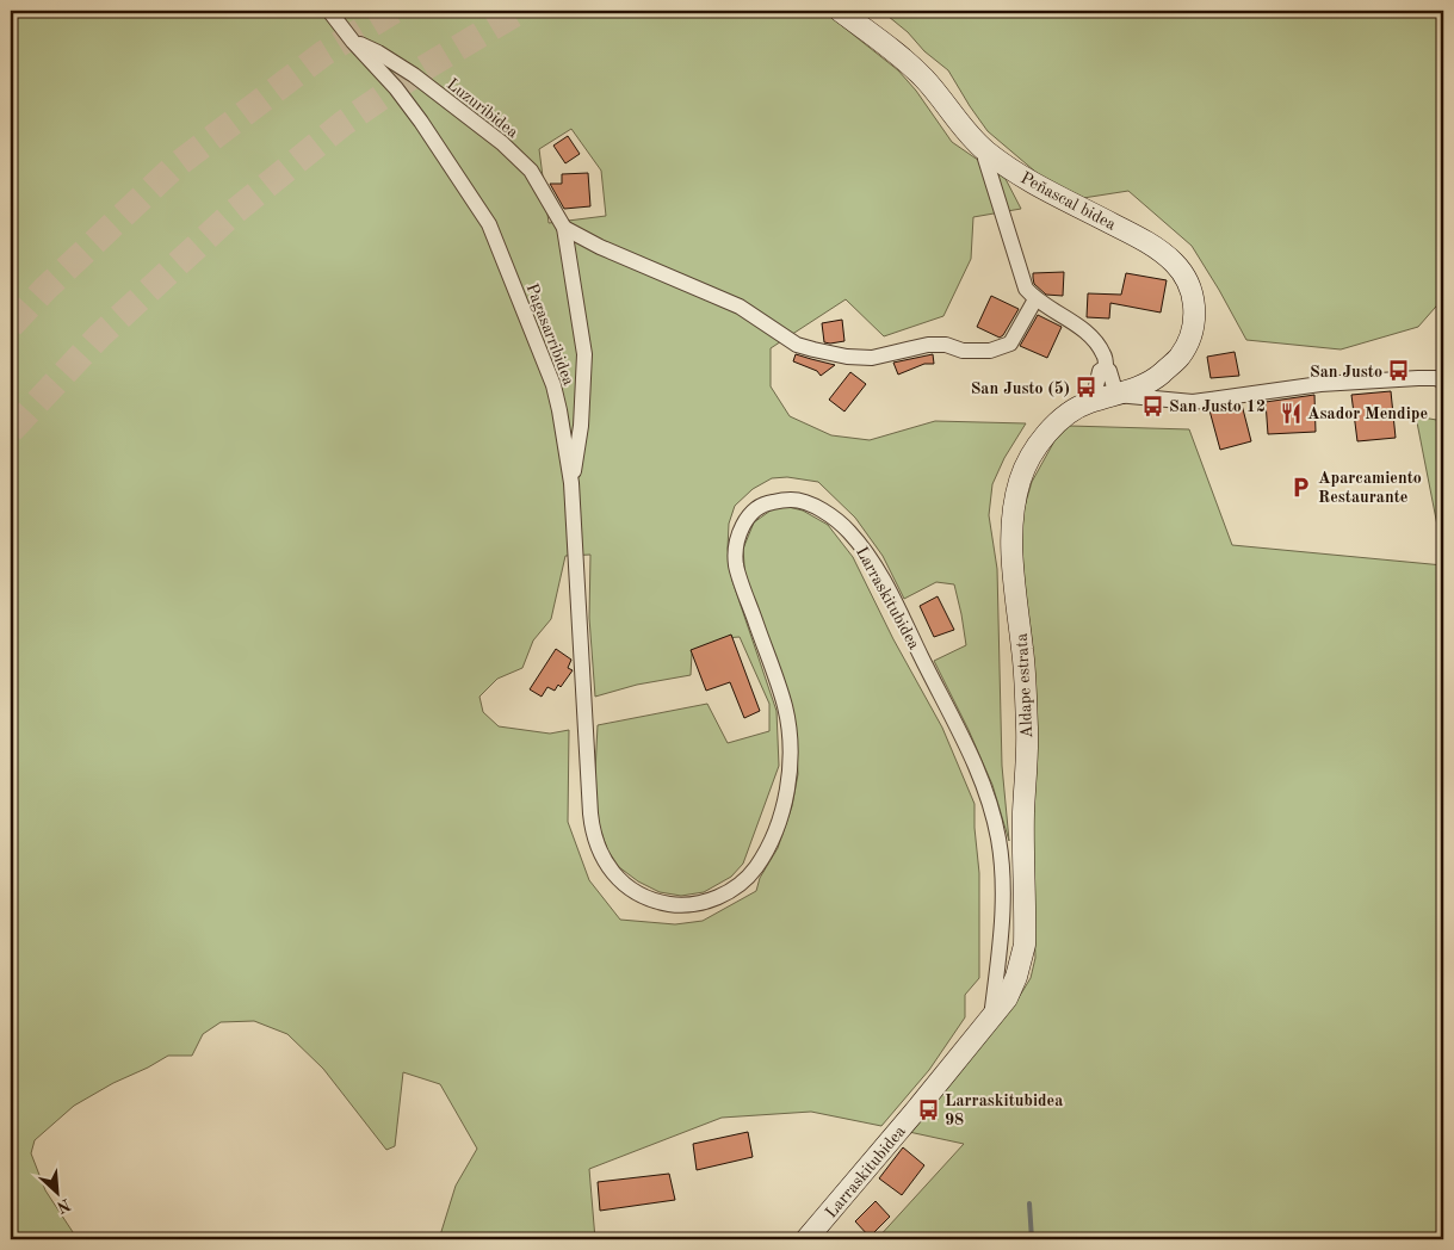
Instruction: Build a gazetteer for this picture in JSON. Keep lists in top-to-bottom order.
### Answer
{
  "streets": {
    "street": [
      "Luzuribidea",
      "Peñascal bidea",
      "Pagasarribidea",
      "Larraskitubidea",
      "Aldape estrata"
    ]
  },
  "crossings": [
    ["Luzuribidea", "Pagasarribidea"],
    ["Peñascal bidea", "Aldape estrata"],
    ["Pagasarribidea", "Larraskitubidea"],
    ["Larraskitubidea", "Aldape estrata"]
  ],
  "places": {
    "bus stop": [
      "San Justo",
      "San Justo (5)",
      "San Justo 12",
      "Larraskitubidea 98"
    ],
    "restaurant": ["Asador Mendipe"],
    "parking": ["Aparcamiento Restaurante"]
  },
  "north": "bottom right"
}
